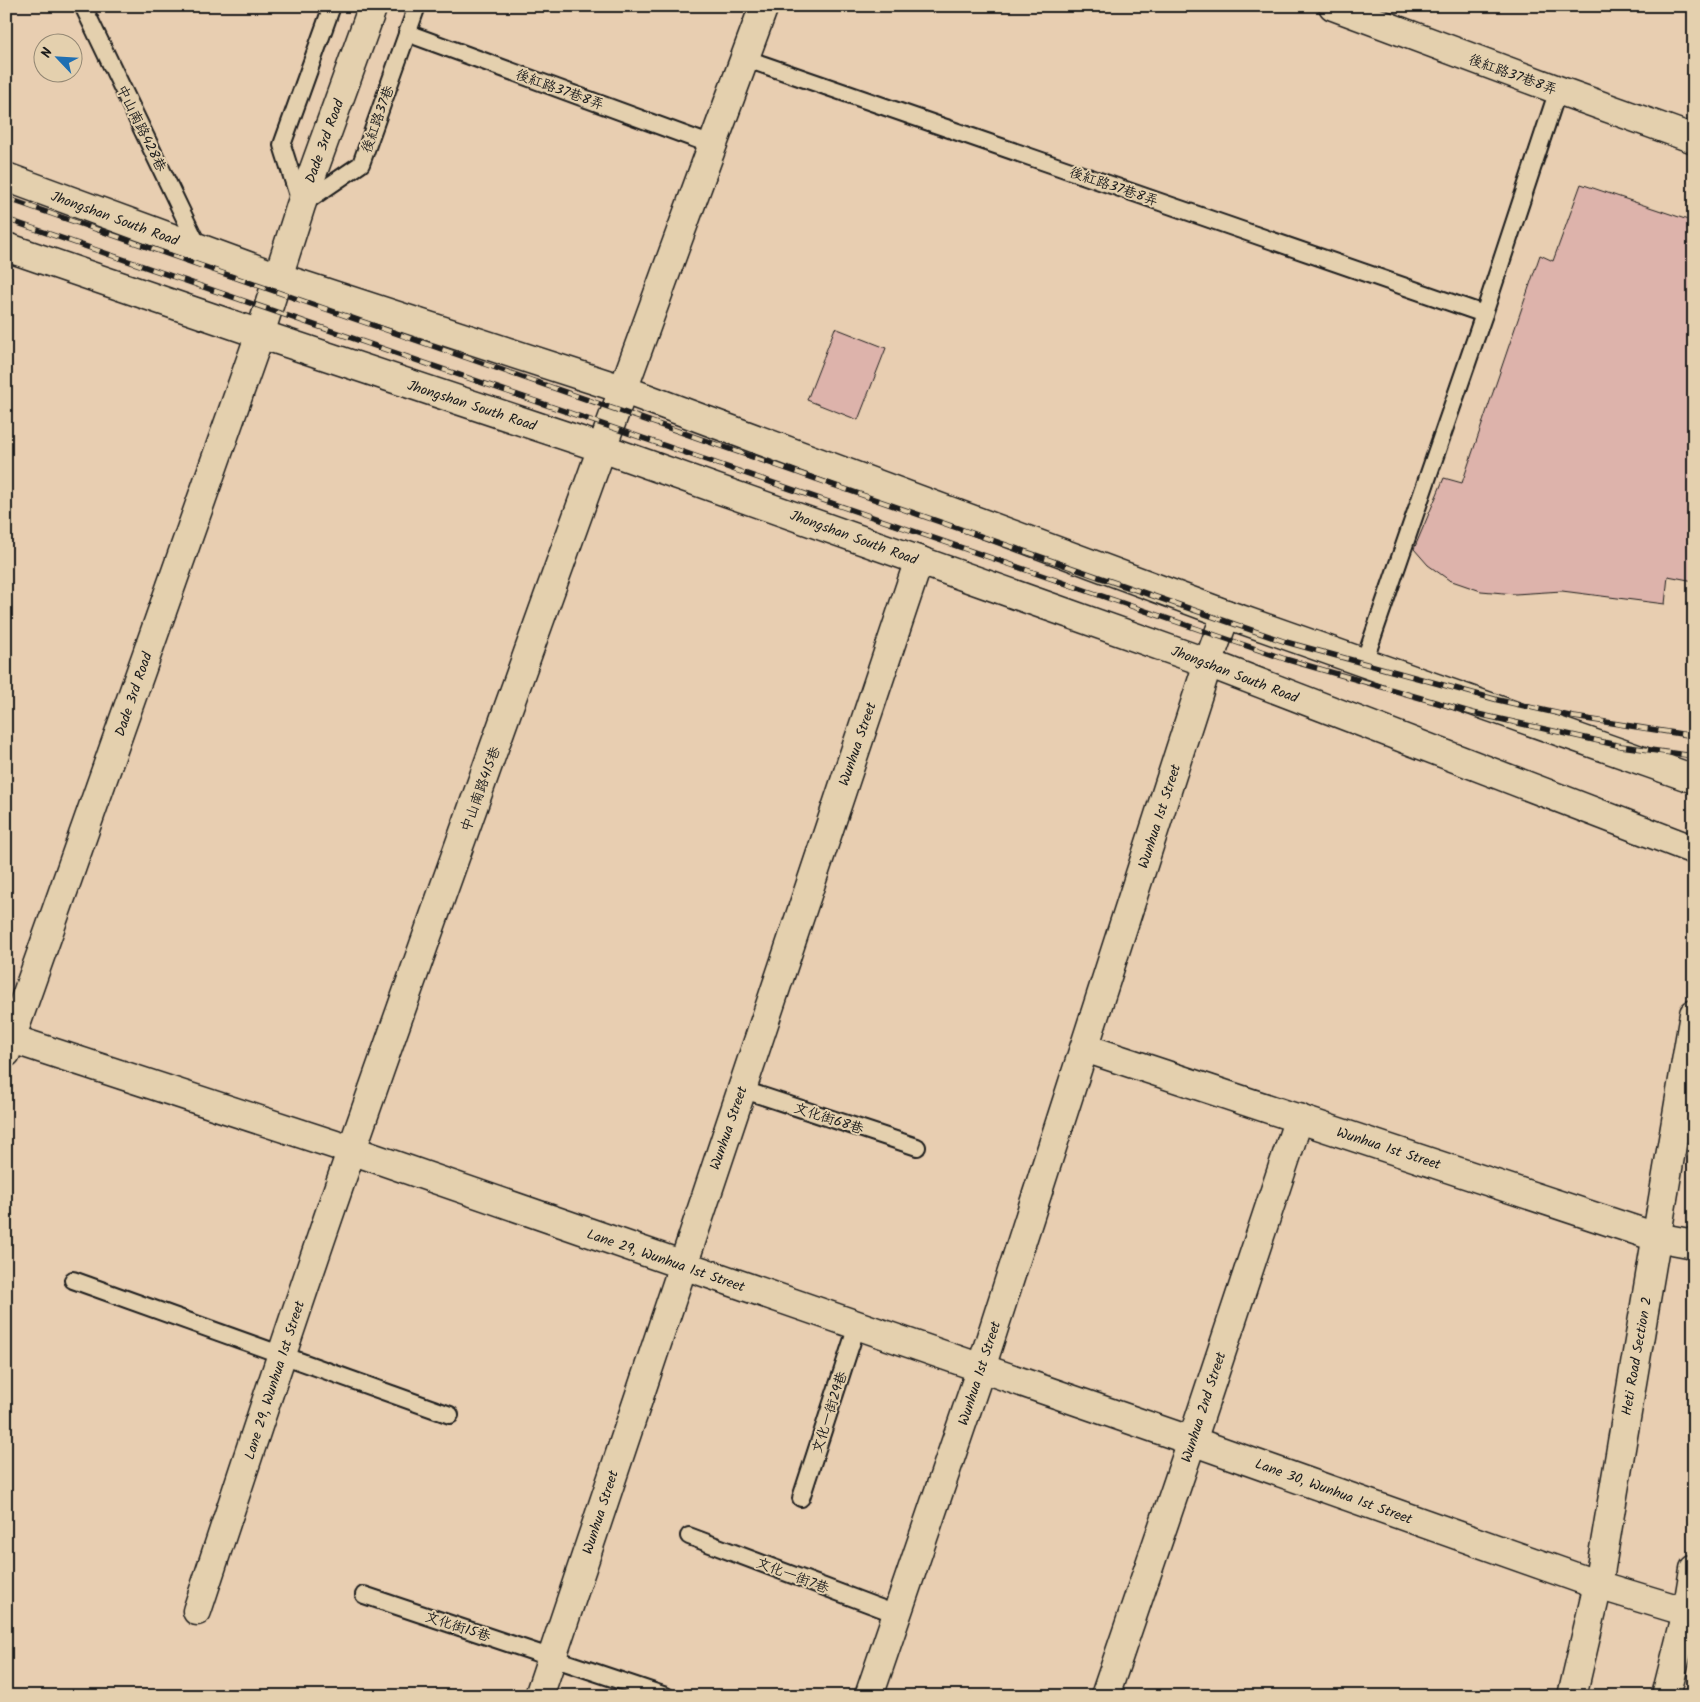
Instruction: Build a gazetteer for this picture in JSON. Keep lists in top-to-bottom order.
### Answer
{
  "streets": {
    "street": [
      "後紅路37巷8弄",
      "Dade 3rd Road",
      "Jhongshan South Road",
      "Wunhua Street",
      "中山南路415巷",
      "Wunhua 1st Street",
      "Lane 29, Wunhua 1st Street",
      "Heti Road Section 2",
      "Wunhua 2nd Street",
      "Lane 30, Wunhua 1st Street"
    ],
    "lane": [
      "後紅路37巷",
      "中山南路428巷",
      "文化街68巷",
      "文化一街29巷",
      "文化一街7巷",
      "文化街15巷"
    ]
  },
  "crossings": [
    ["後紅路37巷8弄", "後紅路37巷"],
    ["後紅路37巷", "Dade 3rd Road"],
    ["中山南路428巷", "Jhongshan South Road"],
    ["Dade 3rd Road", "Jhongshan South Road"],
    ["Dade 3rd Road", "Lane 29, Wunhua 1st Street"],
    ["Jhongshan South Road", "Wunhua Street"],
    ["Jhongshan South Road", "中山南路415巷"],
    ["Jhongshan South Road", "Wunhua 1st Street"],
    ["Wunhua Street", "文化街68巷"],
    ["Wunhua Street", "Lane 29, Wunhua 1st Street"],
    ["Wunhua Street", "文化街15巷"],
    ["中山南路415巷", "Lane 29, Wunhua 1st Street"],
    ["Wunhua 1st Street", "Lane 29, Wunhua 1st Street"],
    ["Wunhua 1st Street", "Heti Road Section 2"],
    ["Wunhua 1st Street", "Wunhua 2nd Street"],
    ["Wunhua 1st Street", "Lane 30, Wunhua 1st Street"],
    ["Wunhua 1st Street", "文化一街7巷"],
    ["Lane 29, Wunhua 1st Street", "文化一街29巷"],
    ["Lane 29, Wunhua 1st Street", "Lane 30, Wunhua 1st Street"],
    ["Heti Road Section 2", "Lane 30, Wunhua 1st Street"],
    ["Wunhua 2nd Street", "Lane 30, Wunhua 1st Street"]
  ],
  "north": "top left"
}
